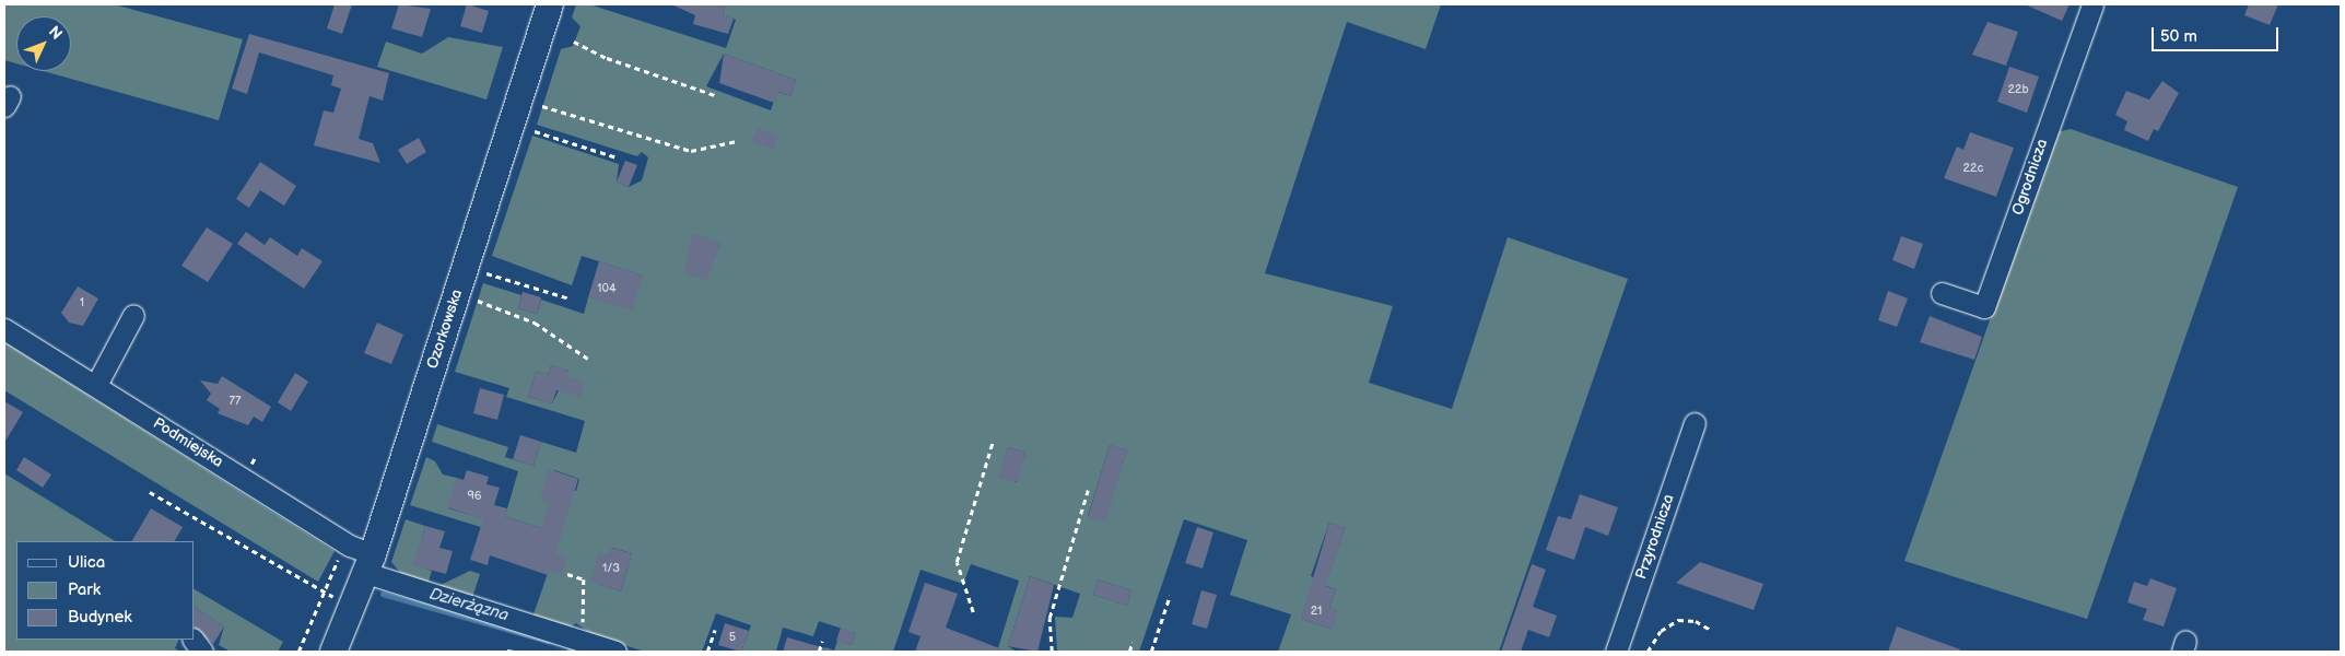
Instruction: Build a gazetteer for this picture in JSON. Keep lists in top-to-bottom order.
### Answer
{
  "streets": {
    "main road": ["Ozorkowska"],
    "street": ["Ogrodnicza", "Podmiejska", "Przyrodnicza"]
  },
  "crossings": [
    ["Ozorkowska", "Podmiejska"]
  ],
  "water": ["Dzierżązna"],
  "house_numbers": [
    "22b",
    "22c",
    "104",
    "1",
    "77",
    "96",
    "1/3",
    "21",
    "5"
  ],
  "legend": ["Ulica", "Park", "Budynek"],
  "scale_bar": "50 m",
  "north": "top right"
}
